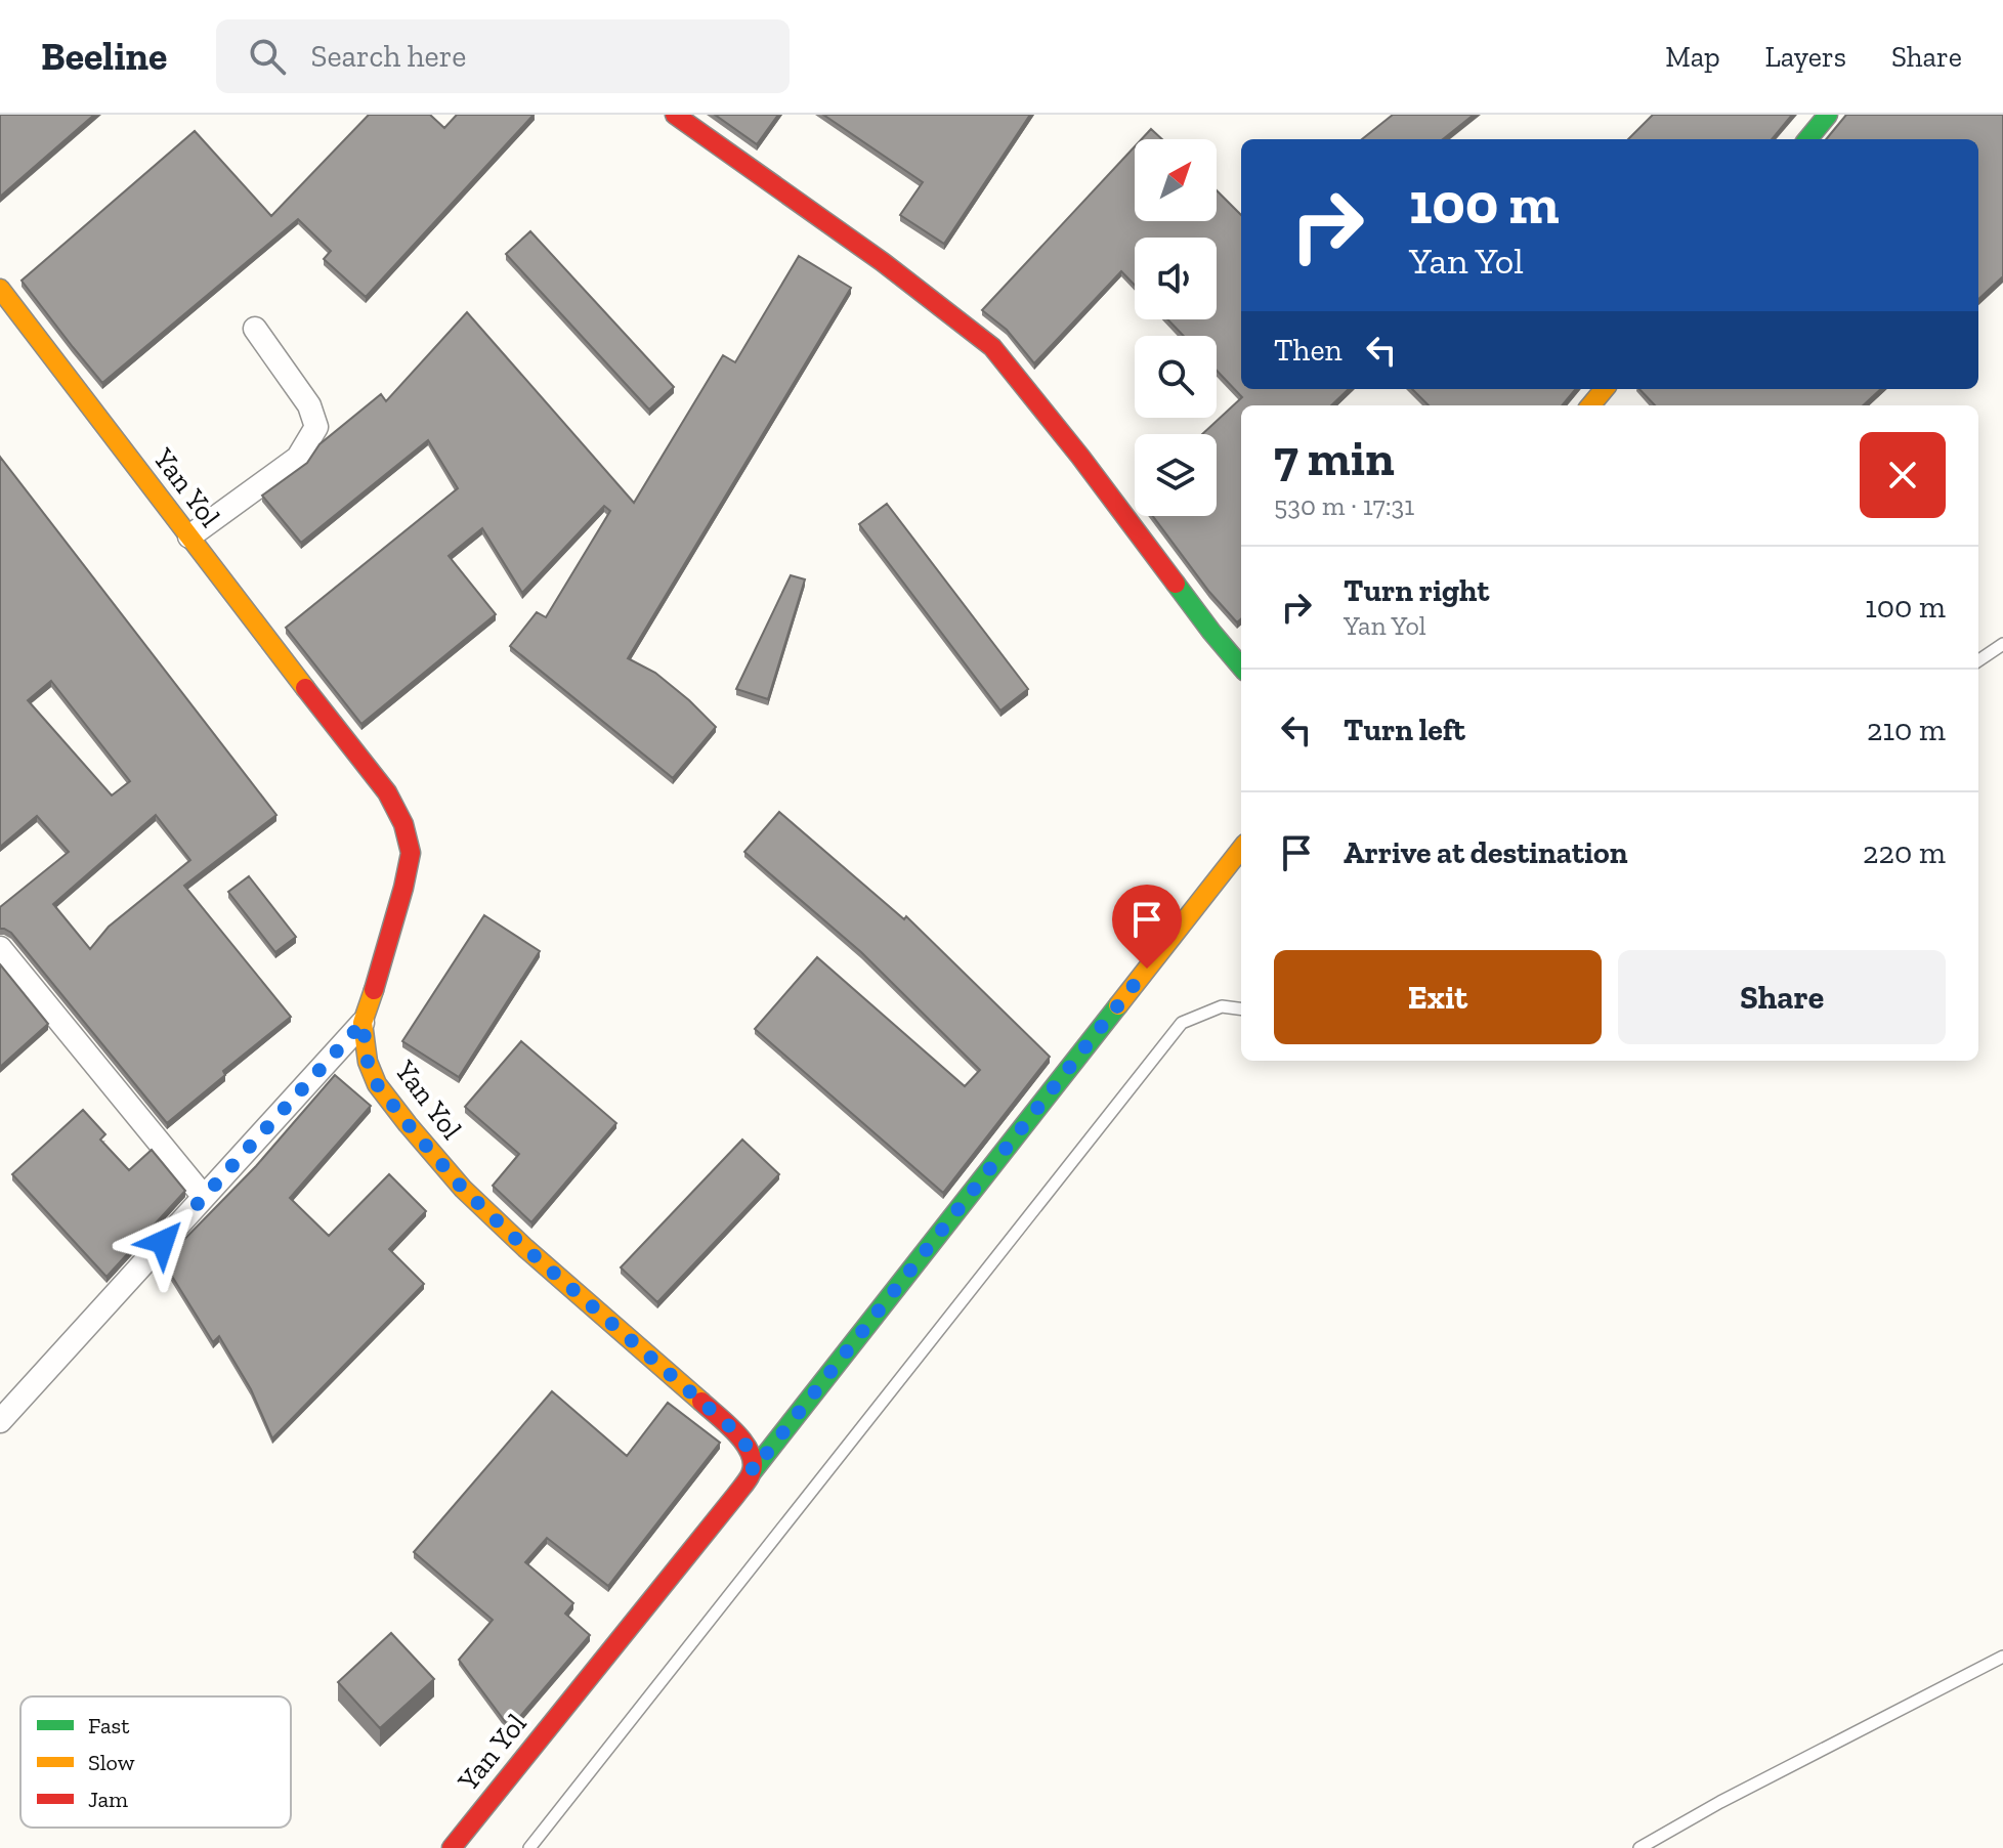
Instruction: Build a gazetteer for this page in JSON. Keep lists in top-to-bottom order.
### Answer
{
  "streets": {
    "street": ["Yan Yol"]
  },
  "legend": ["Fast", "Slow", "Jam"],
  "north": "top right",
  "page": {
    "header": "Beeline",
    "search": "Search here",
    "nav": ["Map", "Layers", "Share"],
    "turn": ["100 m", "Yan Yol"],
    "then": "Then",
    "heading": ["7 min", "530 m · 17:31"],
    "list": [
      {
        "name": "Turn right",
        "note": "Yan Yol",
        "value": "100 m"
      },
      {
        "name": "Turn left",
        "value": "210 m"
      },
      {
        "name": "Arrive at destination",
        "value": "220 m"
      }
    ],
    "buttons": ["Exit", "Share"]
  }
}
